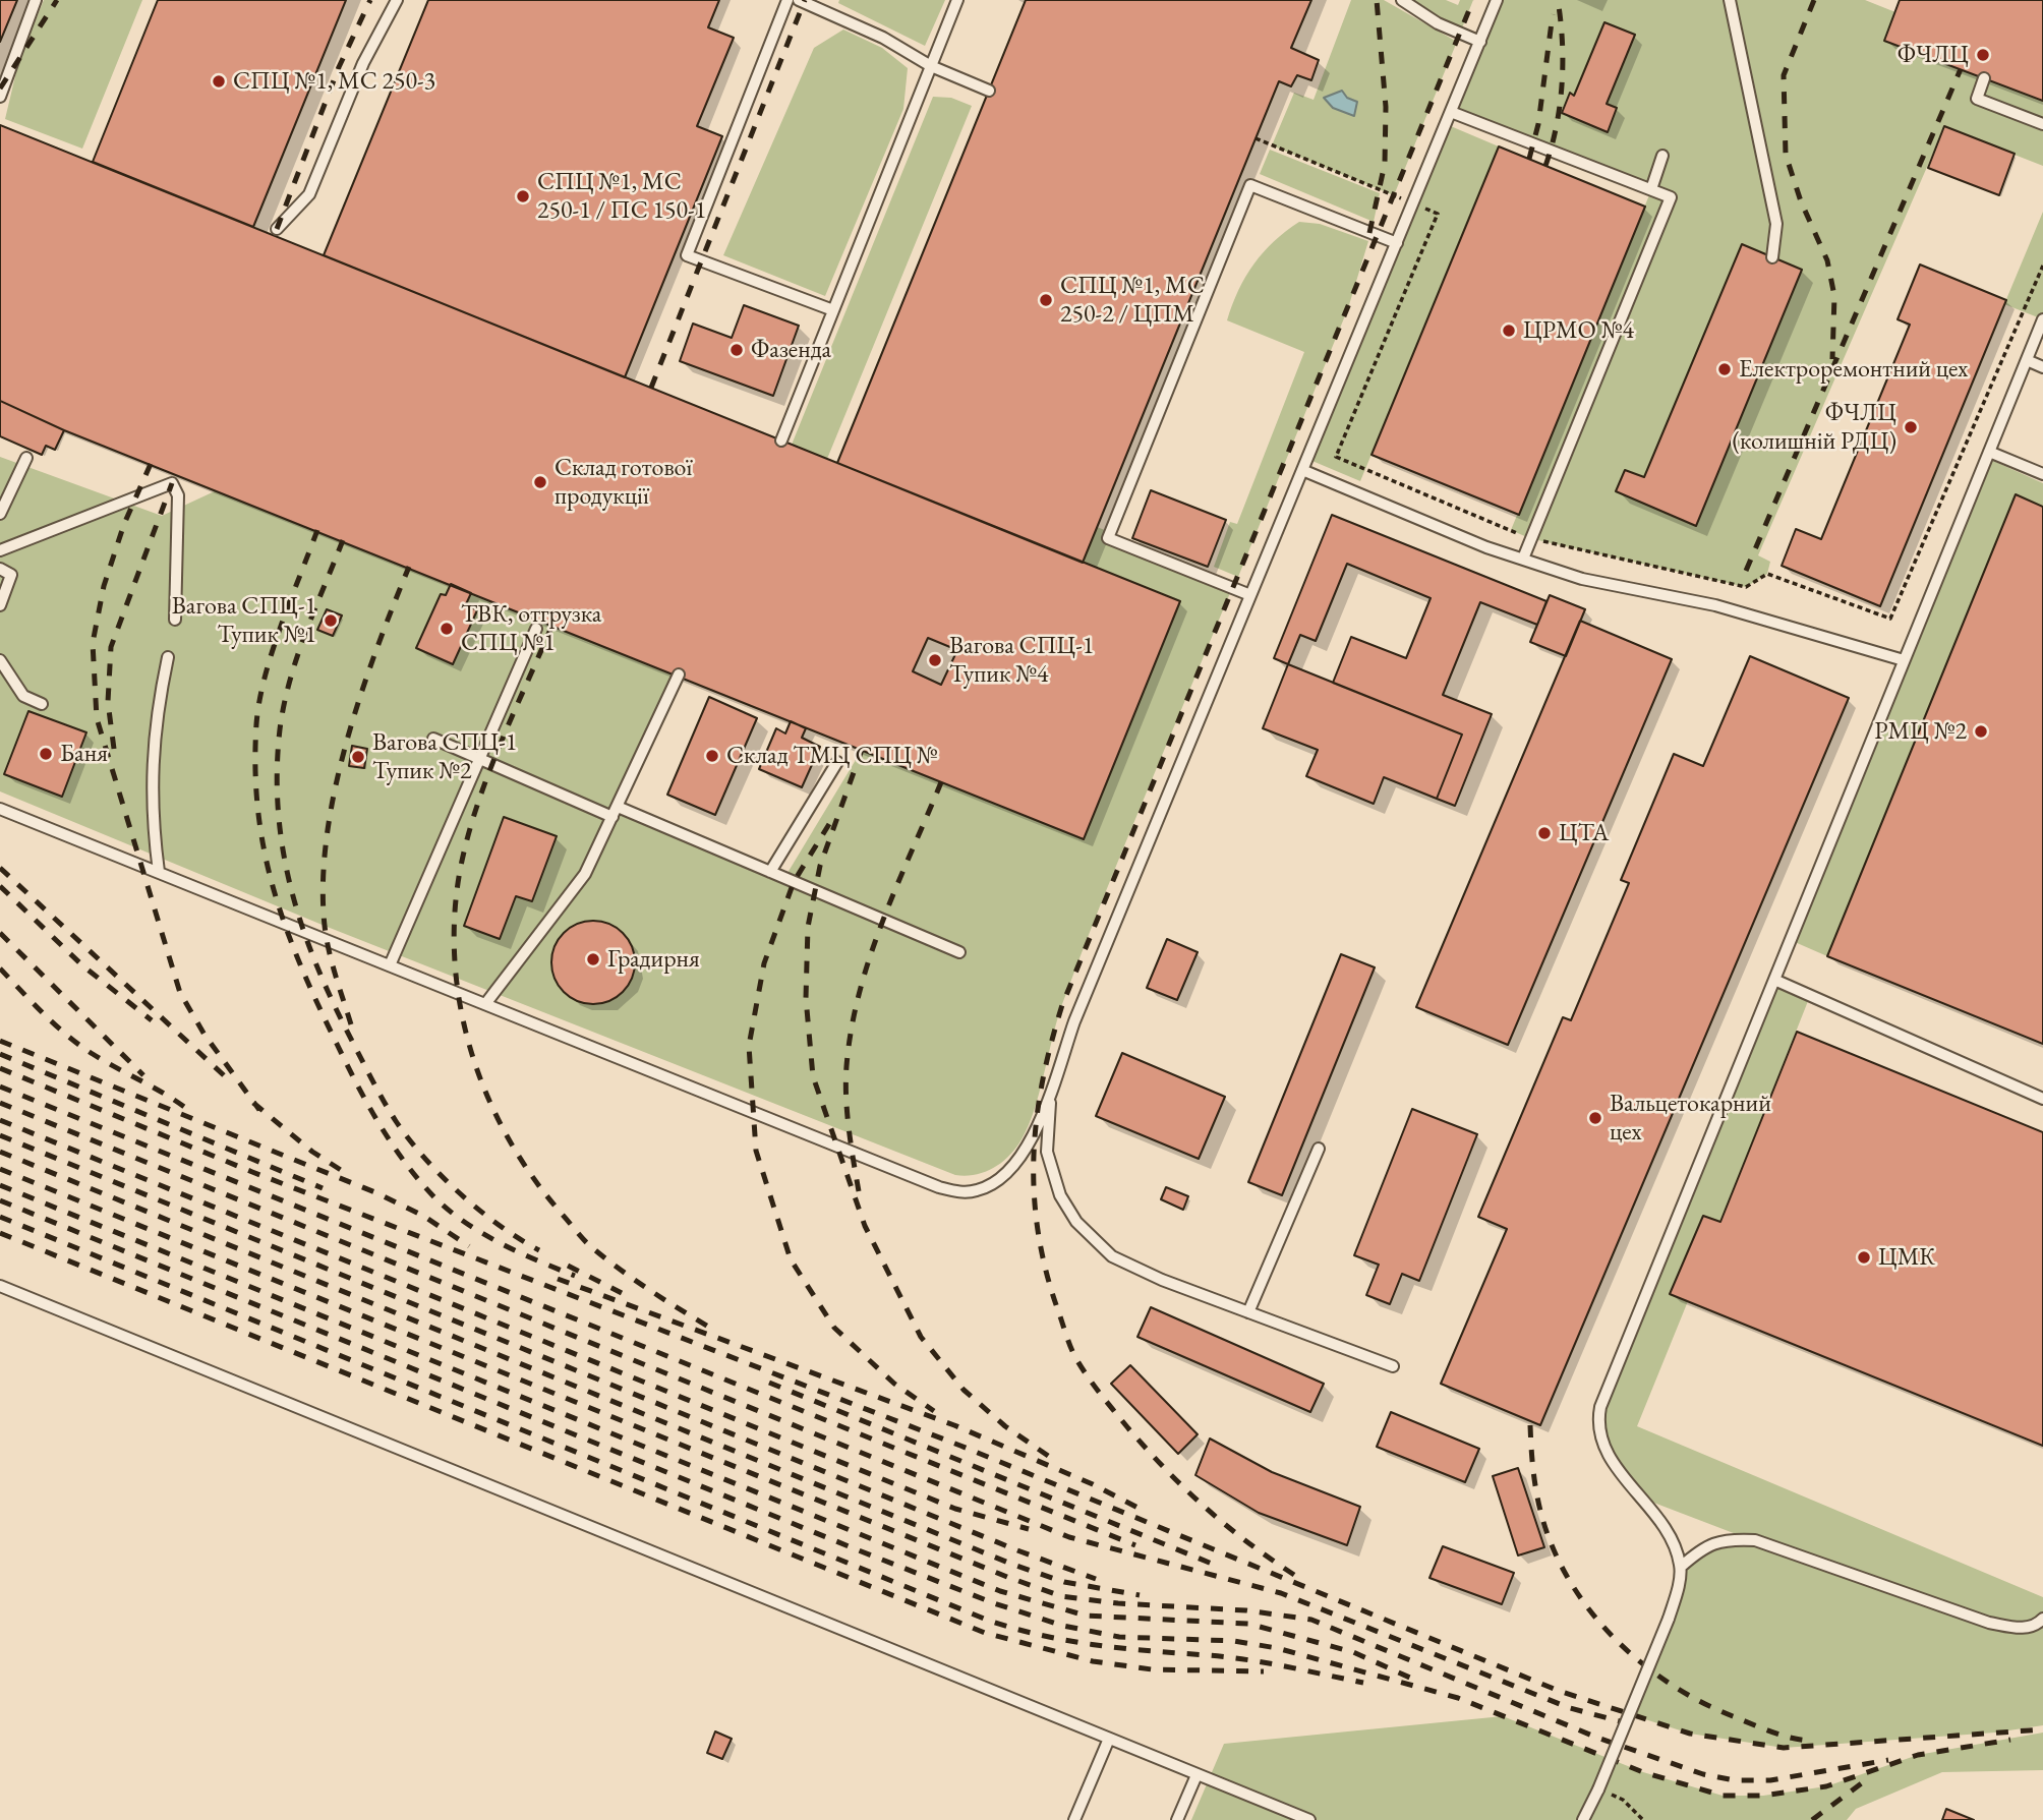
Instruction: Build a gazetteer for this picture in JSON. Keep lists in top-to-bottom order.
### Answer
{
  "places": [
    "ФЧЛЦ",
    "СПЦ №1, МС 250-3",
    "СПЦ №1, МС 250-1 / ПС 150-1",
    "СПЦ №1, МС 250-2 / ЦПМ",
    "ЦРМО №4",
    "Фазенда",
    "Електроремонтний цех",
    "ФЧЛЦ (колишній РДЦ)",
    "Склад готової продукції",
    "Вагова СПЦ-1 Тупик №1",
    "ТВК, отгрузка СПЦ №1",
    "Вагова СПЦ-1 Тупик №4",
    "РМЦ №2",
    "Баня",
    "Склад ТМЦ СПЦ №",
    "Вагова СПЦ-1 Тупик №2",
    "ЦТА",
    "Градирня",
    "Вальцетокарний цех",
    "ЦМК"
  ]
}
